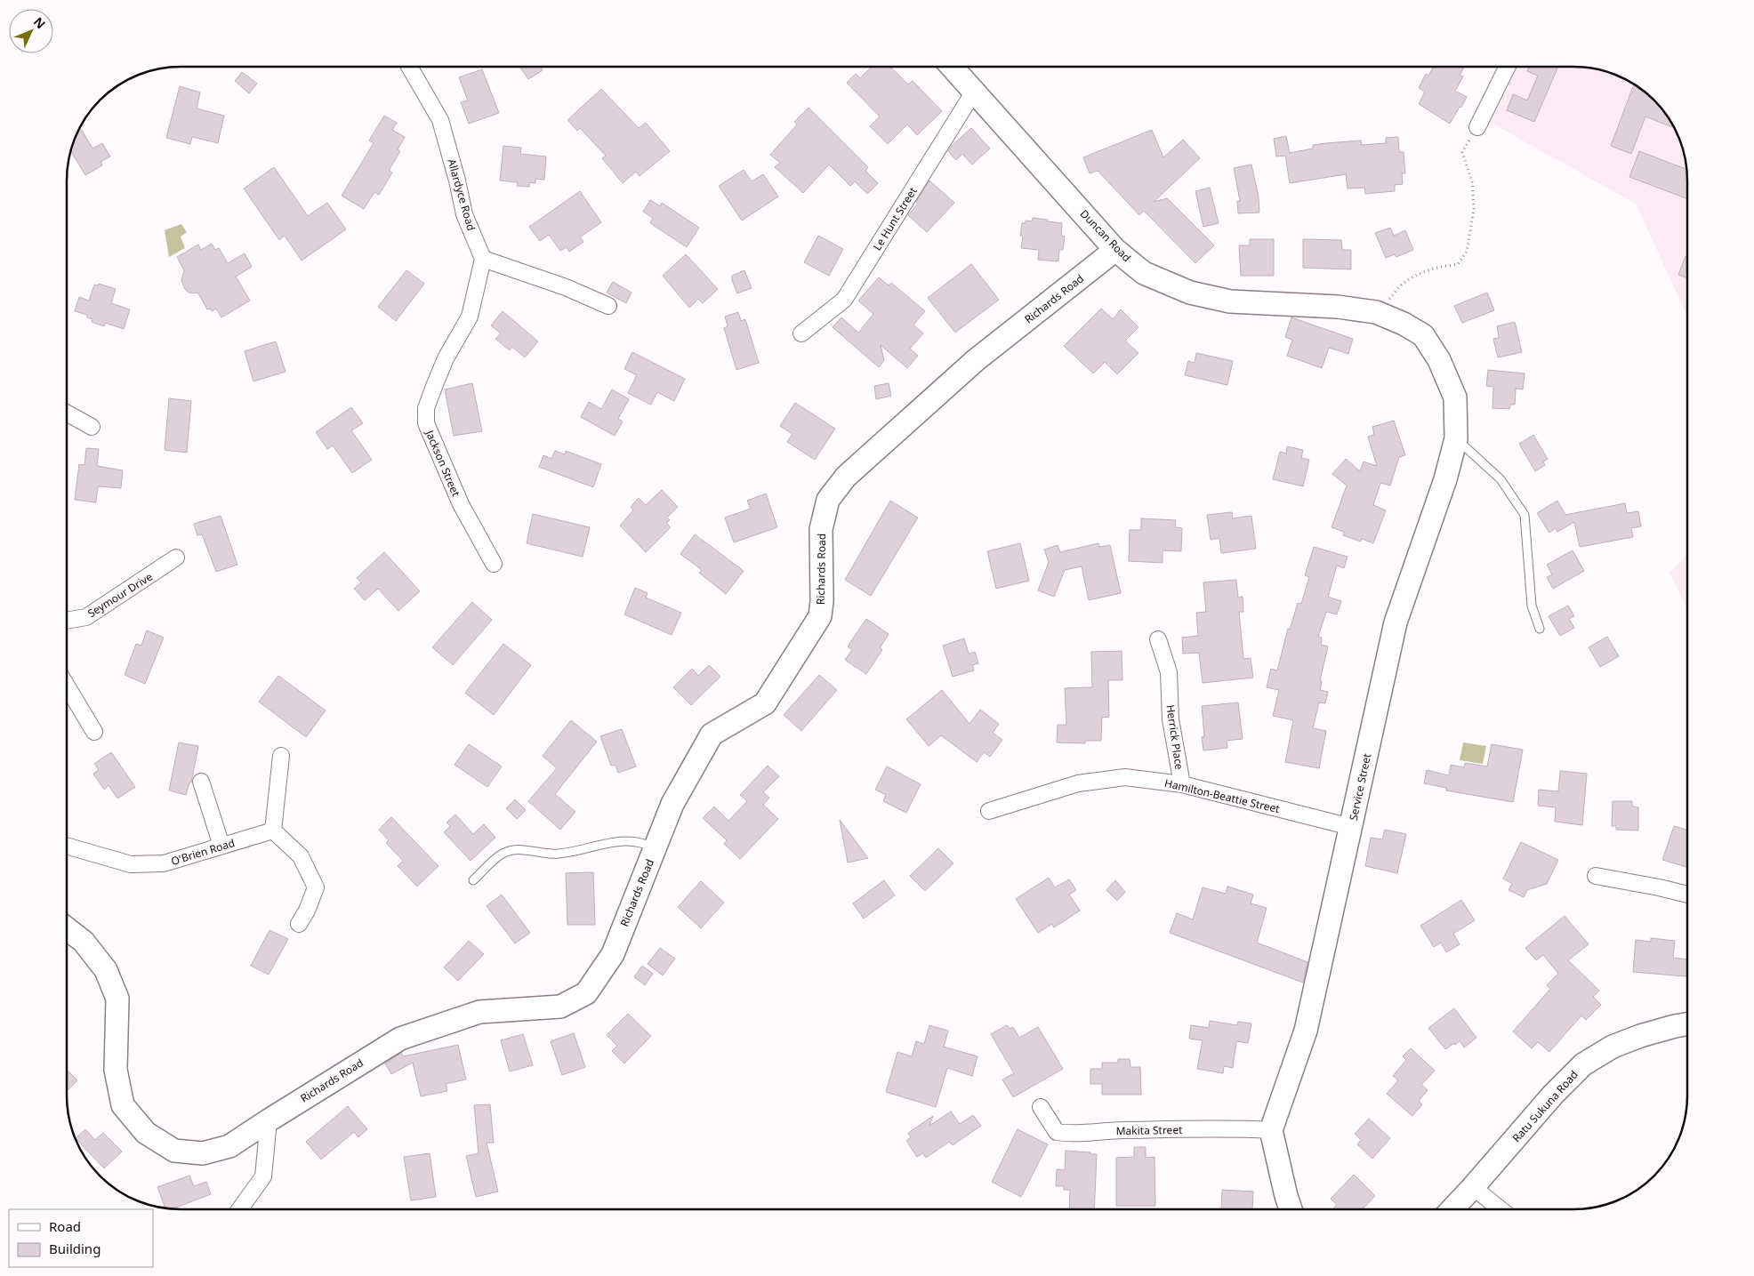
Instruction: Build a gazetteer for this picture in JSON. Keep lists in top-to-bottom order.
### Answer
{
  "streets": {
    "main road": [
      "Duncan Road",
      "Richards Road",
      "Service Street",
      "Ratu Sukuna Road"
    ],
    "street": [
      "Allardyce Road",
      "Le Hunt Street",
      "Jackson Street",
      "Seymour Drive",
      "Herrick Place",
      "Hamilton-Beattie Street",
      "O'Brien Road",
      "Makita Street"
    ]
  },
  "crossings": [
    ["Allardyce Road", "Jackson Street"],
    ["Le Hunt Street", "Duncan Road"],
    ["Duncan Road", "Richards Road"],
    ["Duncan Road", "Service Street"],
    ["Herrick Place", "Hamilton-Beattie Street"],
    ["Service Street", "Hamilton-Beattie Street"],
    ["Service Street", "Makita Street"]
  ],
  "legend": ["Road", "Building"],
  "north": "top right"
}
